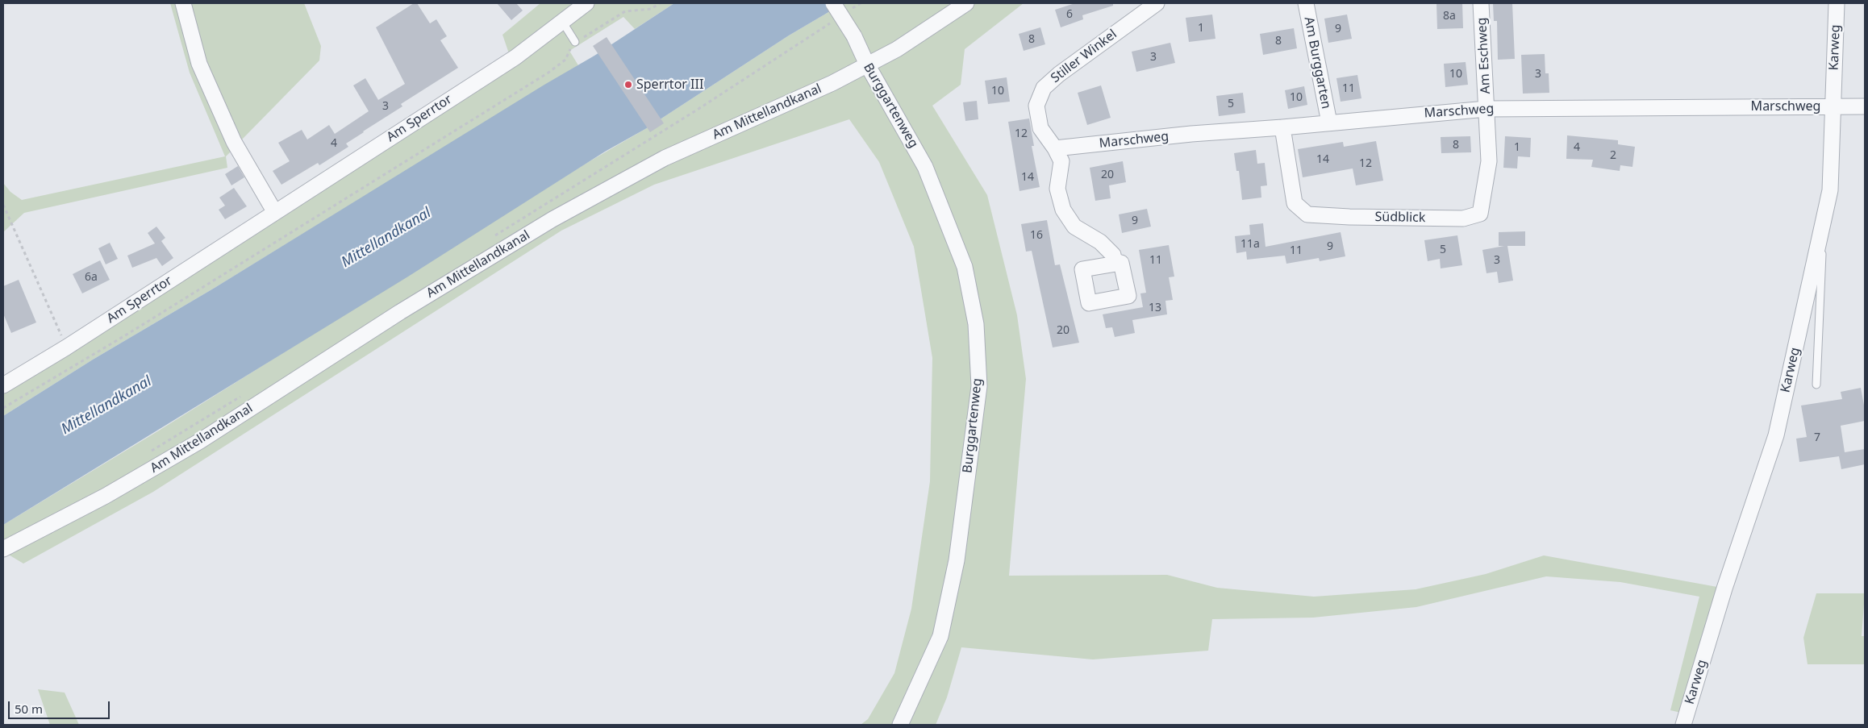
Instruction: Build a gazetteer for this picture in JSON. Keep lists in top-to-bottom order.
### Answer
{
  "streets": {
    "street": [
      "Karweg",
      "Am Eschweg",
      "Stiller Winkel",
      "Am Burggarten",
      "Burggartenweg",
      "Marschweg",
      "Am Mittellandkanal",
      "Am Sperrtor",
      "Südblick"
    ]
  },
  "crossings": [
    ["Karweg", "Marschweg"],
    ["Am Eschweg", "Marschweg"],
    ["Am Eschweg", "Südblick"],
    ["Stiller Winkel", "Marschweg"],
    ["Am Burggarten", "Marschweg"],
    ["Burggartenweg", "Am Mittellandkanal"],
    ["Marschweg", "Südblick"]
  ],
  "water": ["Mittellandkanal"],
  "places": ["Sperrtor III"],
  "house_numbers": [
    "6",
    "8a",
    "1",
    "9",
    "8",
    "8",
    "3",
    "10",
    "3",
    "11",
    "10",
    "10",
    "5",
    "3",
    "12",
    "4",
    "8",
    "1",
    "4",
    "2",
    "14",
    "12",
    "20",
    "14",
    "9",
    "16",
    "11a",
    "9",
    "5",
    "11",
    "11",
    "3",
    "6a",
    "13",
    "20",
    "7"
  ],
  "scale_bar": "50 m"
}
